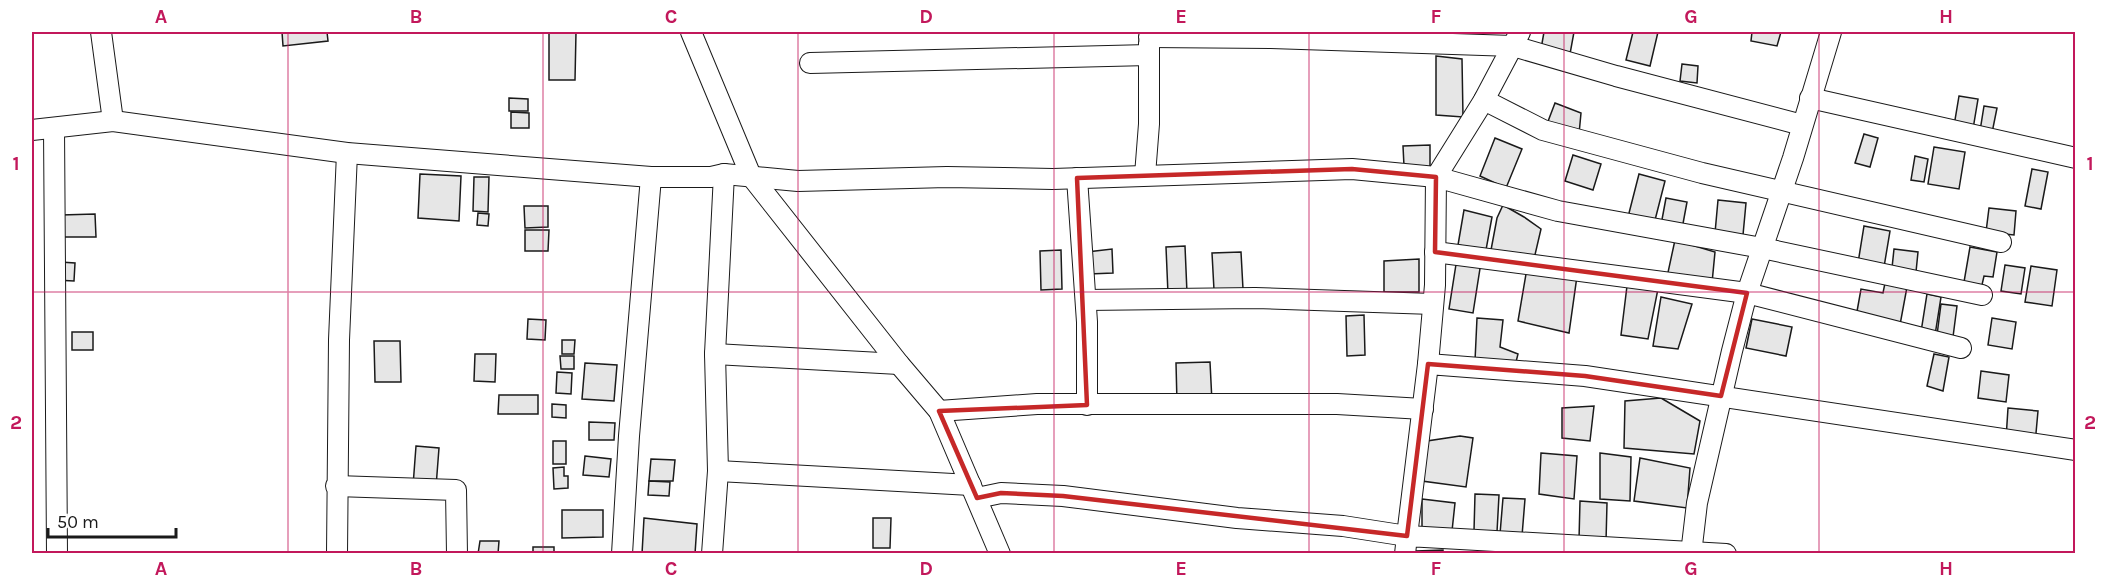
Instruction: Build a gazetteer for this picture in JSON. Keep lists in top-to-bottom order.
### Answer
{
  "scale_bar": "50 m",
  "grid": {
    "columns": [
      "A",
      "B",
      "C",
      "D",
      "E",
      "F",
      "G",
      "H"
    ],
    "rows": ["1", "2"]
  }
}
